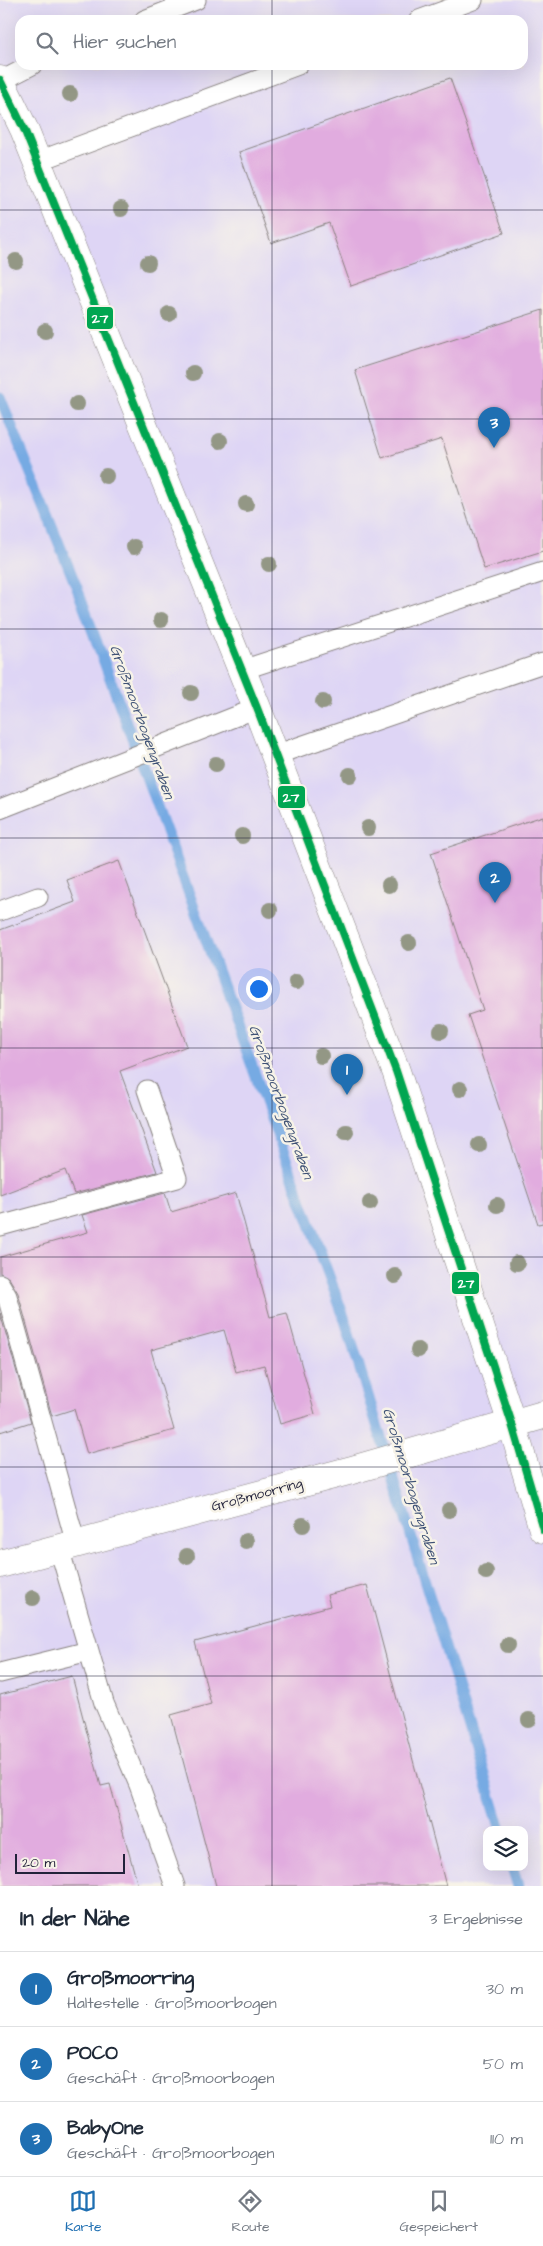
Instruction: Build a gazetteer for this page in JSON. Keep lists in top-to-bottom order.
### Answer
{
  "streets": {
    "main road": ["Großmoorring"]
  },
  "water": ["Großmoorbogengraben"],
  "lines": ["transit line 27"],
  "scale_bar": "20 m",
  "page": {
    "search": "Hier suchen",
    "pins": ["3", "2", "1"],
    "scale": "20 m",
    "heading": ["In der Nähe", "3 Ergebnisse"],
    "list": [
      {
        "mark": "1",
        "name": "Großmoorring",
        "note": "Haltestelle · Großmoorbogen",
        "value": "30 m"
      },
      {
        "mark": "2",
        "name": "POCO",
        "note": "Geschäft · Großmoorbogen",
        "value": "50 m"
      },
      {
        "mark": "3",
        "name": "BabyOne",
        "note": "Geschäft · Großmoorbogen",
        "value": "110 m"
      }
    ],
    "nav": ["Karte", "Route", "Gespeichert"]
  }
}
